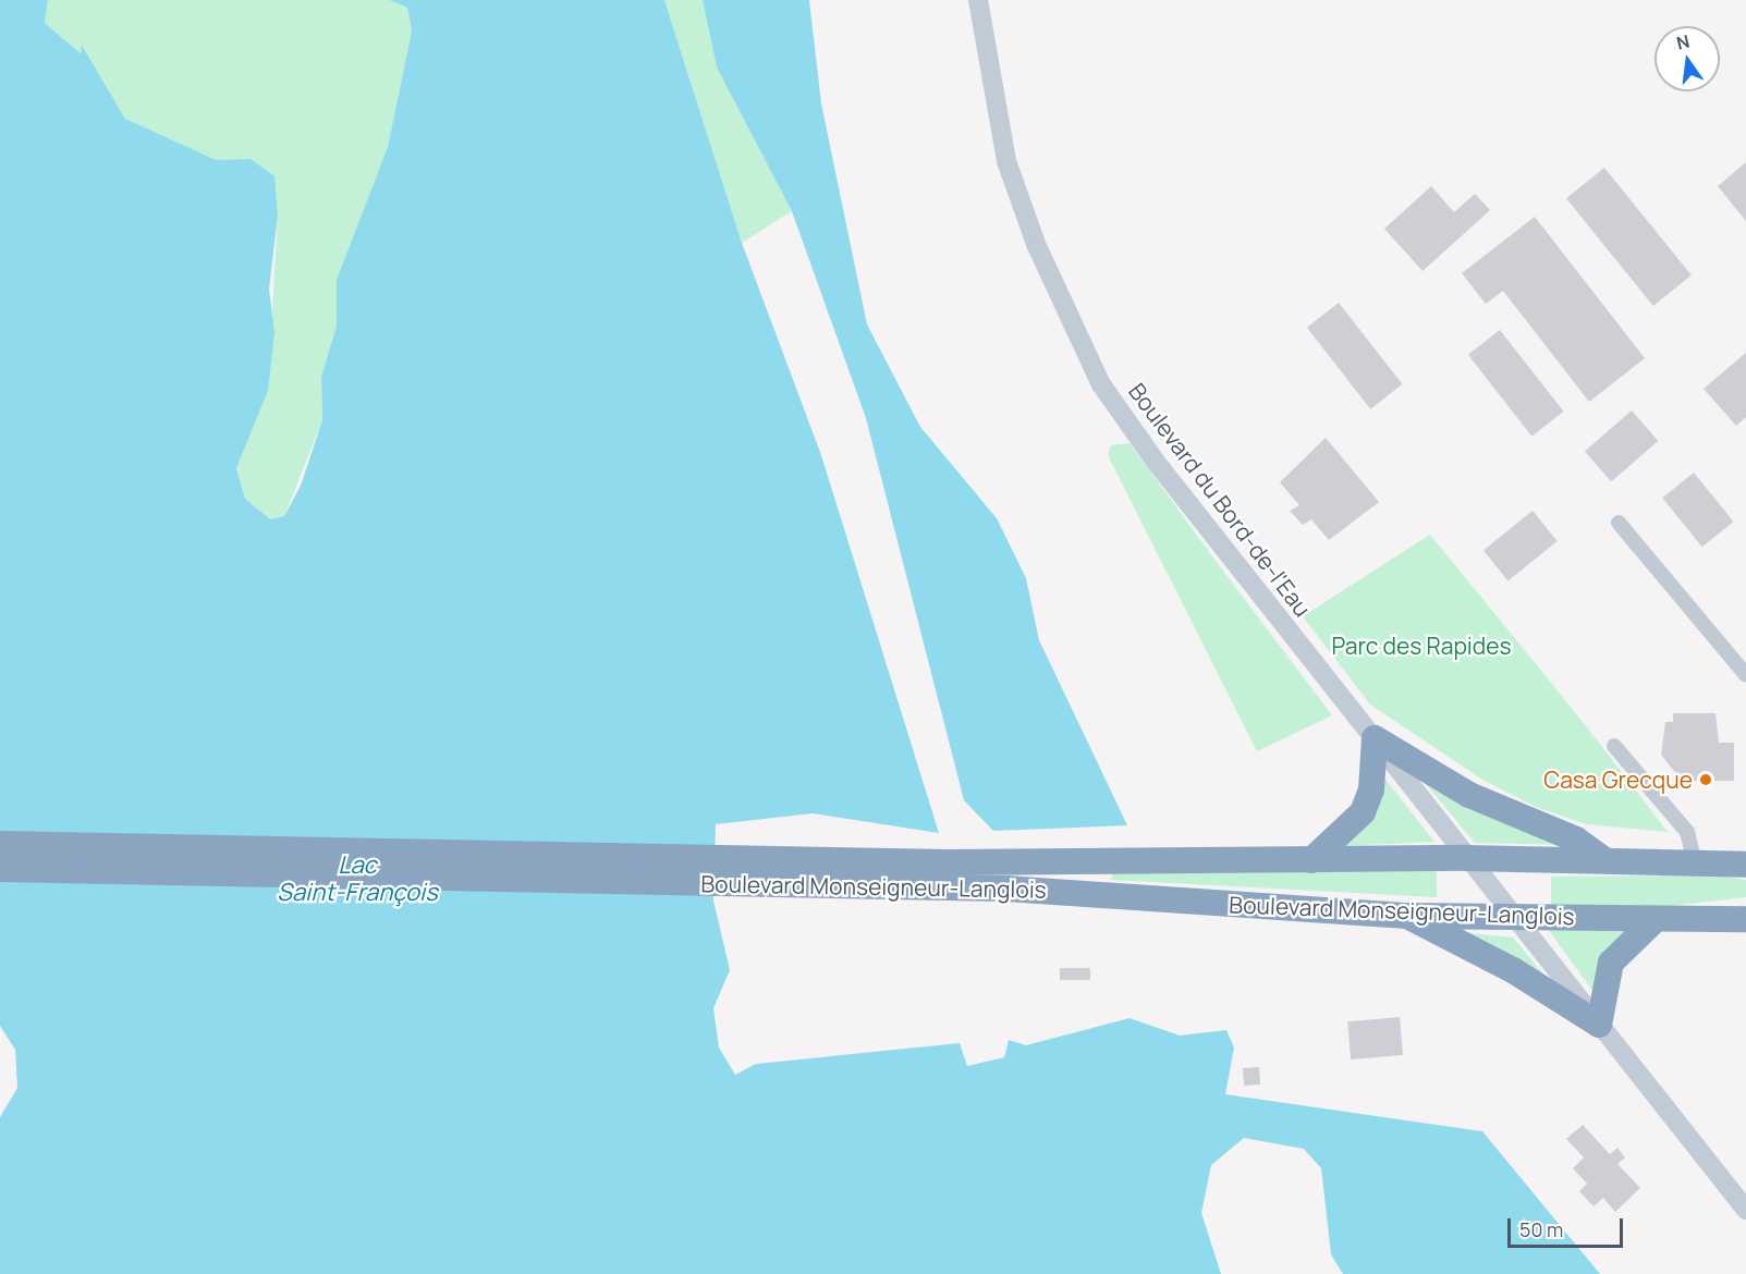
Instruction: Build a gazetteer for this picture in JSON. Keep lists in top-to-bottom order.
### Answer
{
  "streets": {
    "highway": ["Boulevard Monseigneur-Langlois"],
    "street": ["Boulevard du Bord-de-l'Eau"]
  },
  "crossings": [
    ["Boulevard du Bord-de-l'Eau", "Boulevard Monseigneur-Langlois"]
  ],
  "water": ["Lac Saint-François"],
  "parks": ["Parc des Rapides"],
  "places": ["Casa Grecque"],
  "scale_bar": "50 m",
  "north": "top"
}
